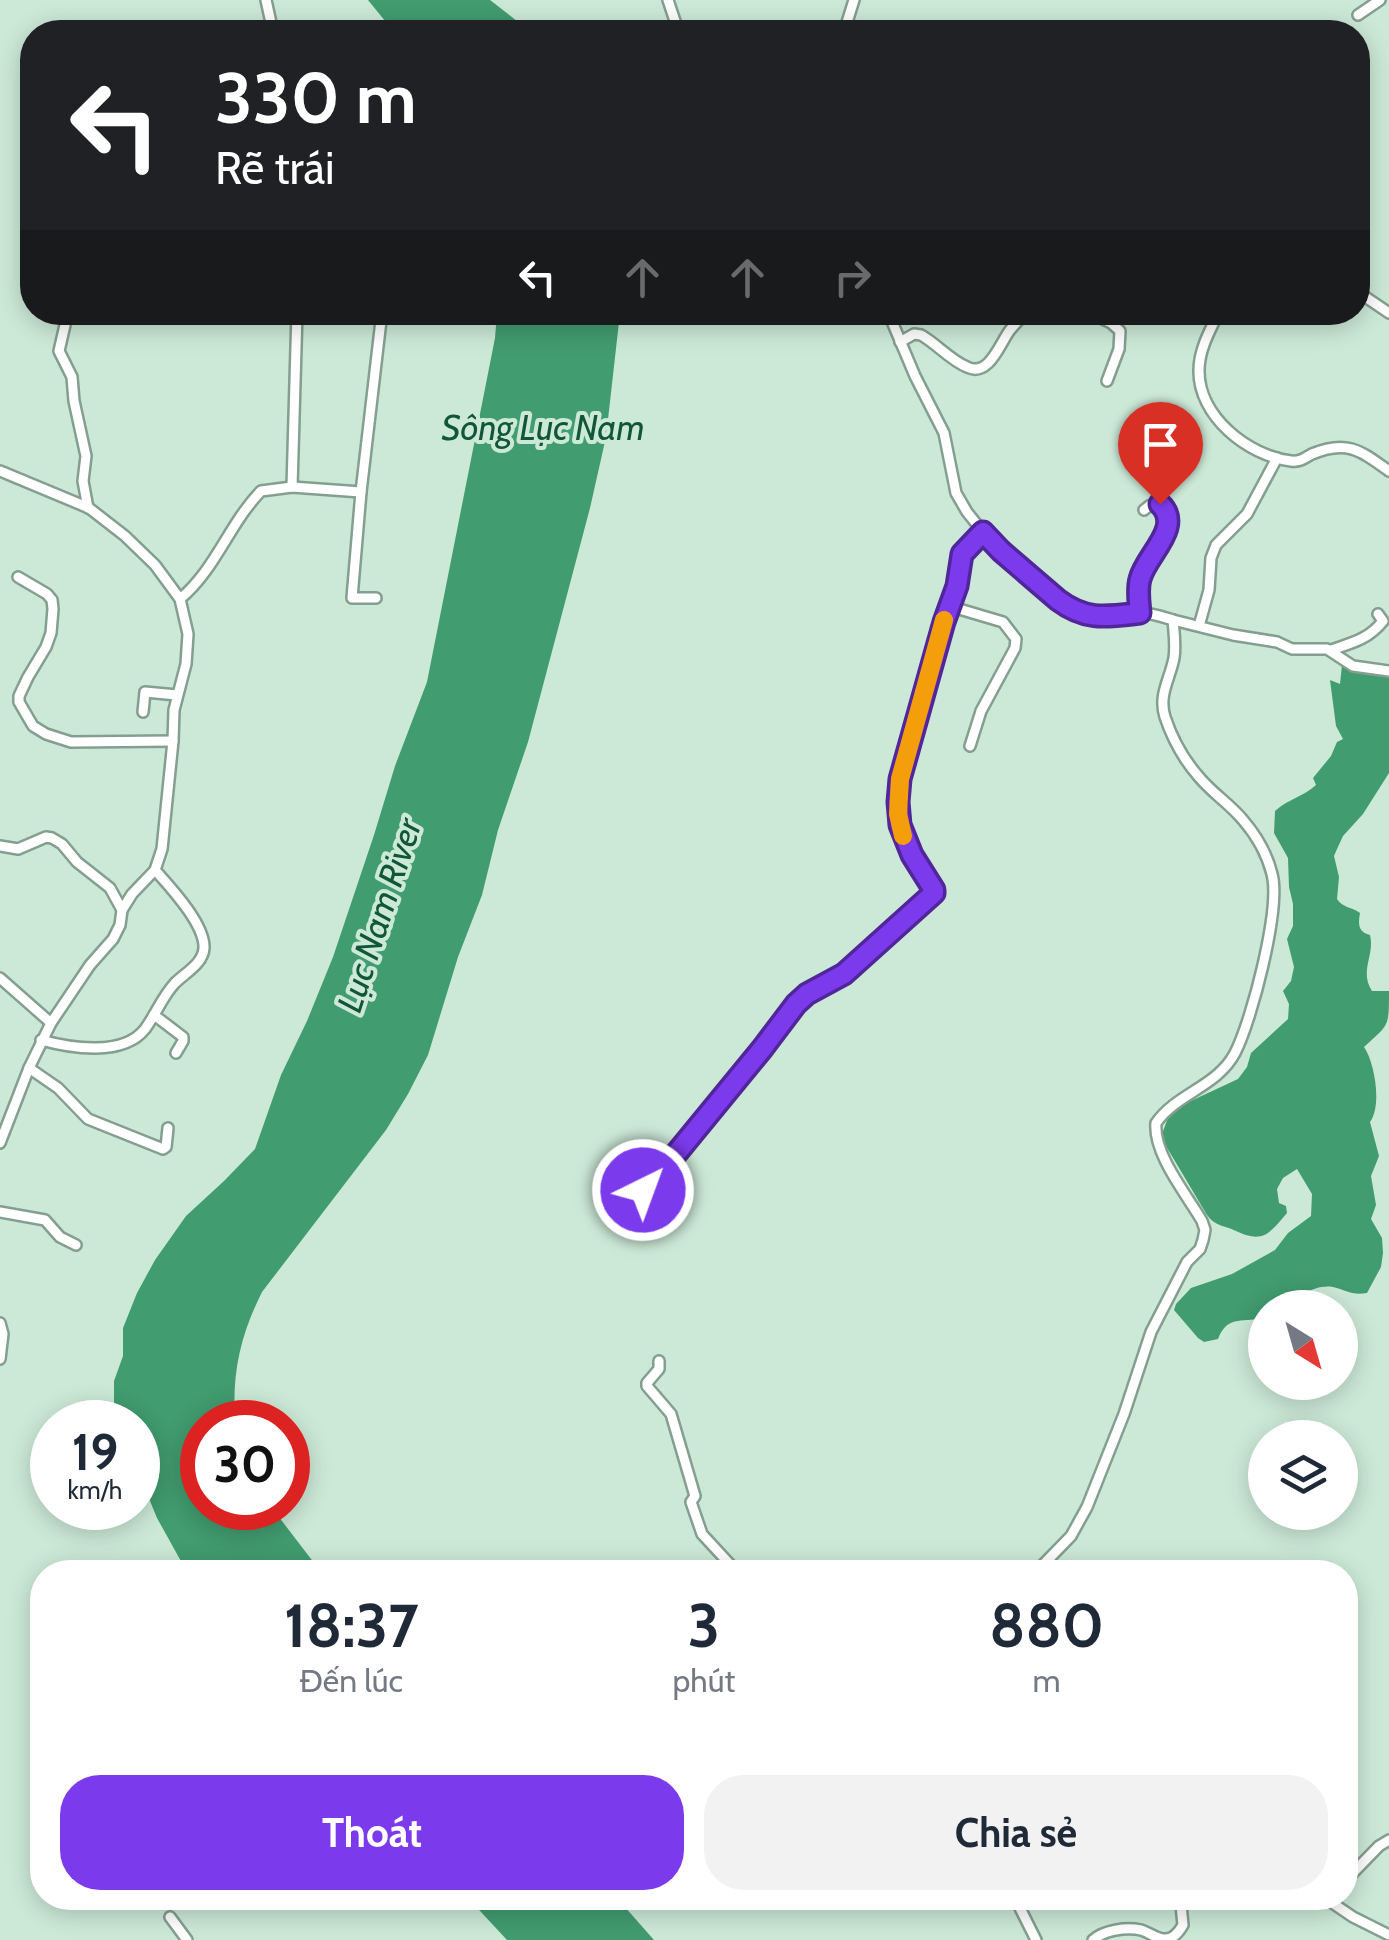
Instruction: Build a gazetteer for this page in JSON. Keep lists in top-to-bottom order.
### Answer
{
  "water": ["Sông Lục Nam", "Lục Nam River"],
  "north": "bottom right",
  "page": {
    "turn": ["330 m", "Rẽ trái"],
    "speed": "19 km/h",
    "limit": "30",
    "eta": [
      "18:37",
      "Đến lúc",
      "3",
      "phút",
      "880",
      "m"
    ],
    "buttons": ["Thoát", "Chia sẻ"]
  }
}
